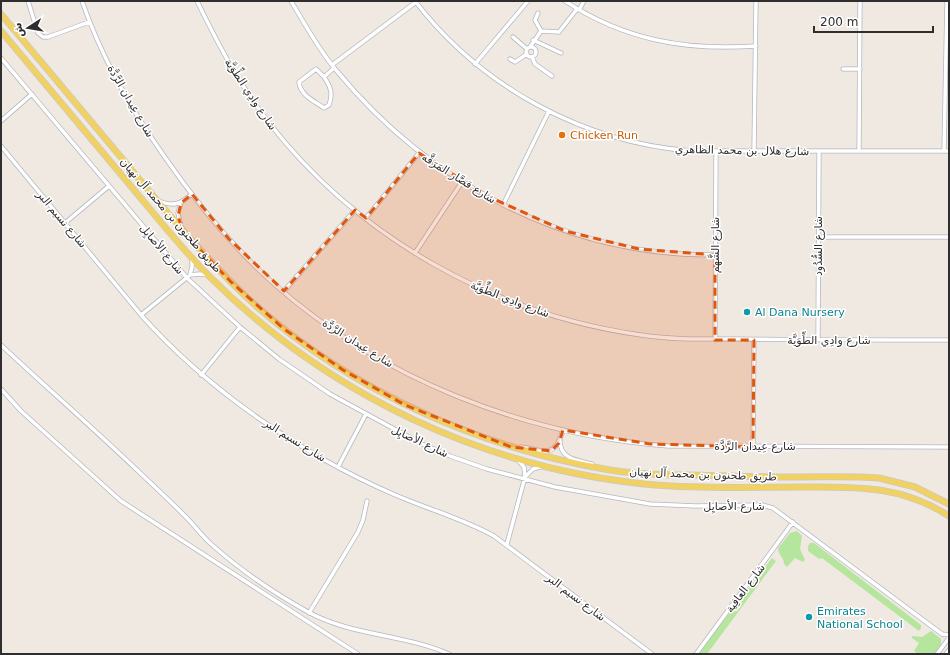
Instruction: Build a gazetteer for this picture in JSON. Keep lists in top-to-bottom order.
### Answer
{
  "streets": {
    "main road": ["طريق طحنون بن محمد آل نهيان"],
    "street": [
      "شارع وادِي الطِّوَيَّة",
      "شارع عِيدان الرَّدَّة",
      "شارع هلال بن محمد الظاهري",
      "شارع قصَّار المَرَقَّه",
      "شارع نسيم البر",
      "شارع الشَّهم",
      "شارع السُّدُود",
      "شارع الأصايِل",
      "شارع العافِية"
    ]
  },
  "crossings": [
    ["شارع وادِي الطِّوَيَّة", "شارع الشَّهم"],
    ["شارع وادِي الطِّوَيَّة", "شارع السُّدُود"],
    ["شارع هلال بن محمد الظاهري", "شارع الشَّهم"],
    ["شارع هلال بن محمد الظاهري", "شارع السُّدُود"],
    ["شارع قصَّار المَرَقَّه", "شارع الشَّهم"],
    ["شارع الأصايِل", "شارع العافِية"]
  ],
  "places": ["Chicken Run", "Al Dana Nursery", "Emirates National School"],
  "scale_bar": "200 m",
  "north": "left"
}
